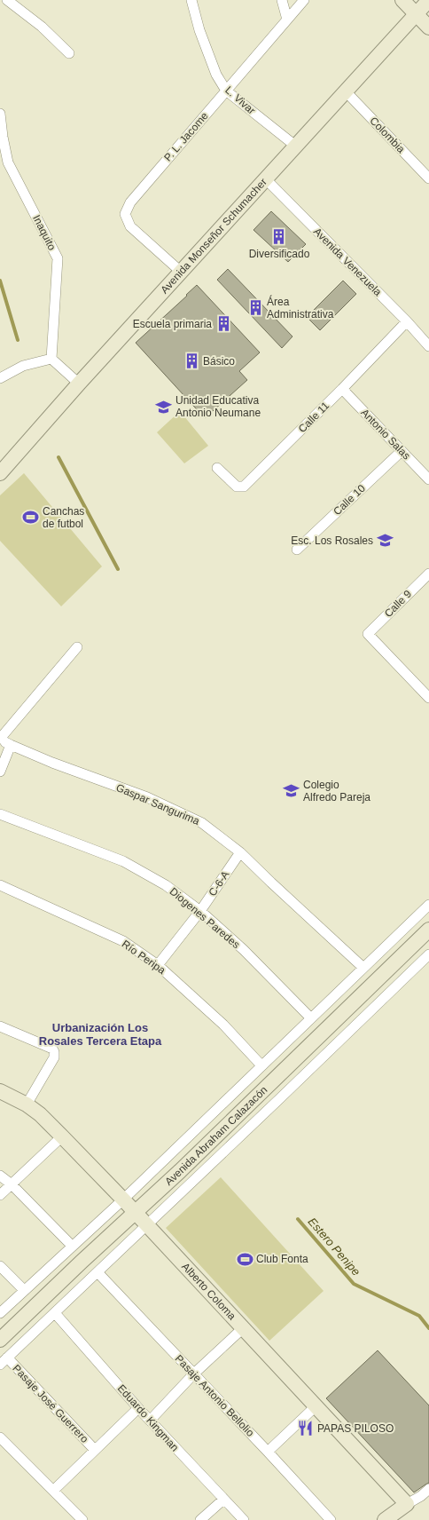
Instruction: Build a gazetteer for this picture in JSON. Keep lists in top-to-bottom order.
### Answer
{
  "streets": {
    "street": [
      "L. Vivar",
      "Colombia",
      "P. L. Jacome",
      "Inaquito",
      "Avenida Monseñor Schumacher",
      "Avenida Venezuela",
      "Calle 11",
      "Antonio Salas",
      "Calle 10",
      "Calle 9",
      "Gaspar Sangurima",
      "C-6-A",
      "Diogenes Paredes",
      "Río Peripa",
      "Avenida Abraham Calazacón",
      "Alberto Coloma",
      "Pasaje Antonio Bellolio",
      "Pasaje José Guerrero",
      "Eduardo Kingman"
    ]
  },
  "crossings": [
    ["L. Vivar", "P. L. Jacome"],
    ["L. Vivar", "Avenida Monseñor Schumacher"],
    ["Colombia", "Avenida Monseñor Schumacher"],
    ["P. L. Jacome", "Avenida Monseñor Schumacher"],
    ["Avenida Monseñor Schumacher", "Avenida Venezuela"],
    ["Avenida Venezuela", "Calle 11"],
    ["Calle 11", "Antonio Salas"],
    ["Antonio Salas", "Calle 10"],
    ["Gaspar Sangurima", "C-6-A"],
    ["Gaspar Sangurima", "Avenida Abraham Calazacón"],
    ["C-6-A", "Diogenes Paredes"],
    ["C-6-A", "Río Peripa"],
    ["Diogenes Paredes", "Avenida Abraham Calazacón"],
    ["Río Peripa", "Avenida Abraham Calazacón"],
    ["Avenida Abraham Calazacón", "Alberto Coloma"],
    ["Avenida Abraham Calazacón", "Pasaje Antonio Bellolio"],
    ["Avenida Abraham Calazacón", "Pasaje José Guerrero"],
    ["Avenida Abraham Calazacón", "Eduardo Kingman"]
  ],
  "districts": ["Urbanización Los Rosales Tercera Etapa"],
  "water": ["Estero Penipe"],
  "places": {
    "building": [
      "Diversificado",
      "Área Administrativa",
      "Escuela primaria",
      "Básico"
    ],
    "school or university": ["Unidad Educativa Antonio Neumane", "Esc. Los Rosales", "Colegio Alfredo Pareja"],
    "sports": ["Canchas de futbol", "Club Fonta"],
    "restaurant": ["PAPAS PILOSO"]
  }
}
